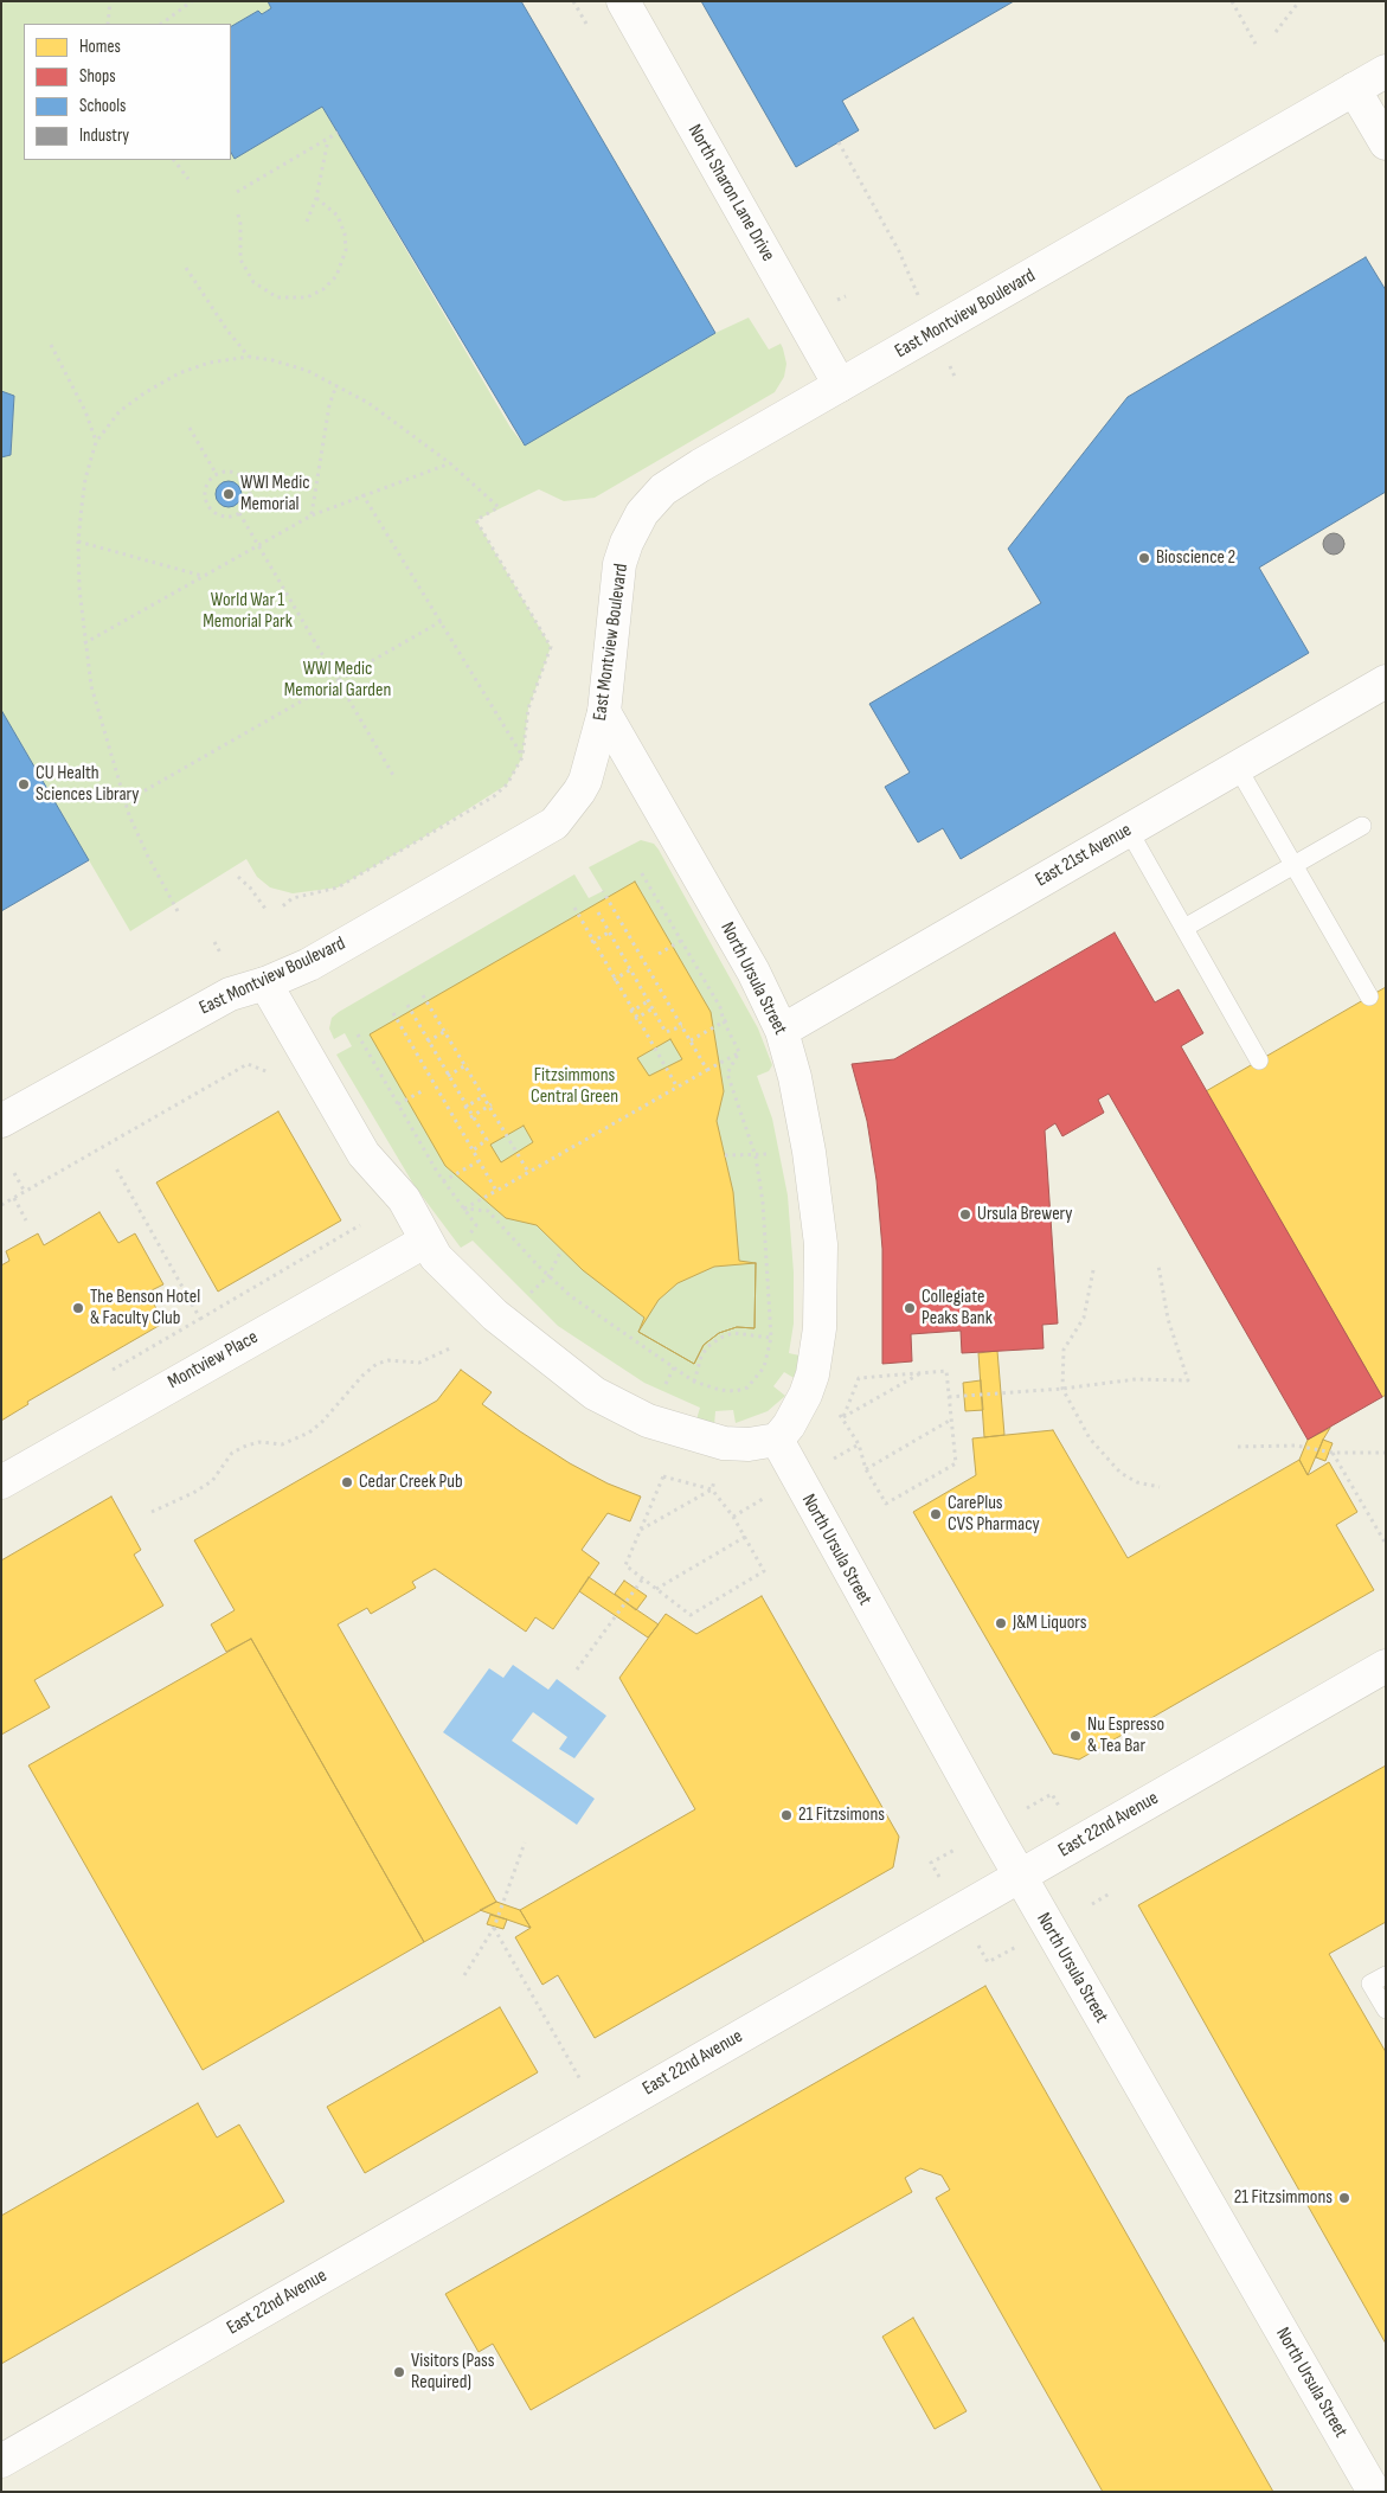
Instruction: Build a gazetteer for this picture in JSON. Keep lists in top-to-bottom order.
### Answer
{
  "streets": {
    "street": [
      "North Sharon Lane Drive",
      "East Montview Boulevard",
      "East 21st Avenue",
      "North Ursula Street",
      "Montview Place",
      "East 22nd Avenue"
    ]
  },
  "crossings": [
    ["North Sharon Lane Drive", "East Montview Boulevard"],
    ["East Montview Boulevard", "North Ursula Street"],
    ["East 21st Avenue", "North Ursula Street"],
    ["North Ursula Street", "East 22nd Avenue"]
  ],
  "parks": ["World War 1 Memorial Park", "WWI Medic Memorial Garden", "Fitzsimmons Central Green"],
  "places": [
    "WWI Medic Memorial",
    "Bioscience 2",
    "CU Health Sciences Library",
    "Ursula Brewery",
    "The Benson Hotel & Faculty Club",
    "Collegiate Peaks Bank",
    "Cedar Creek Pub",
    "CarePlus CVS Pharmacy",
    "J&M Liquors",
    "Nu Espresso & Tea Bar",
    "21 Fitzsimons",
    "21 Fitzsimmons",
    "Visitors (Pass Required)"
  ],
  "legend": [
    "Homes",
    "Shops",
    "Schools",
    "Industry"
  ]
}
